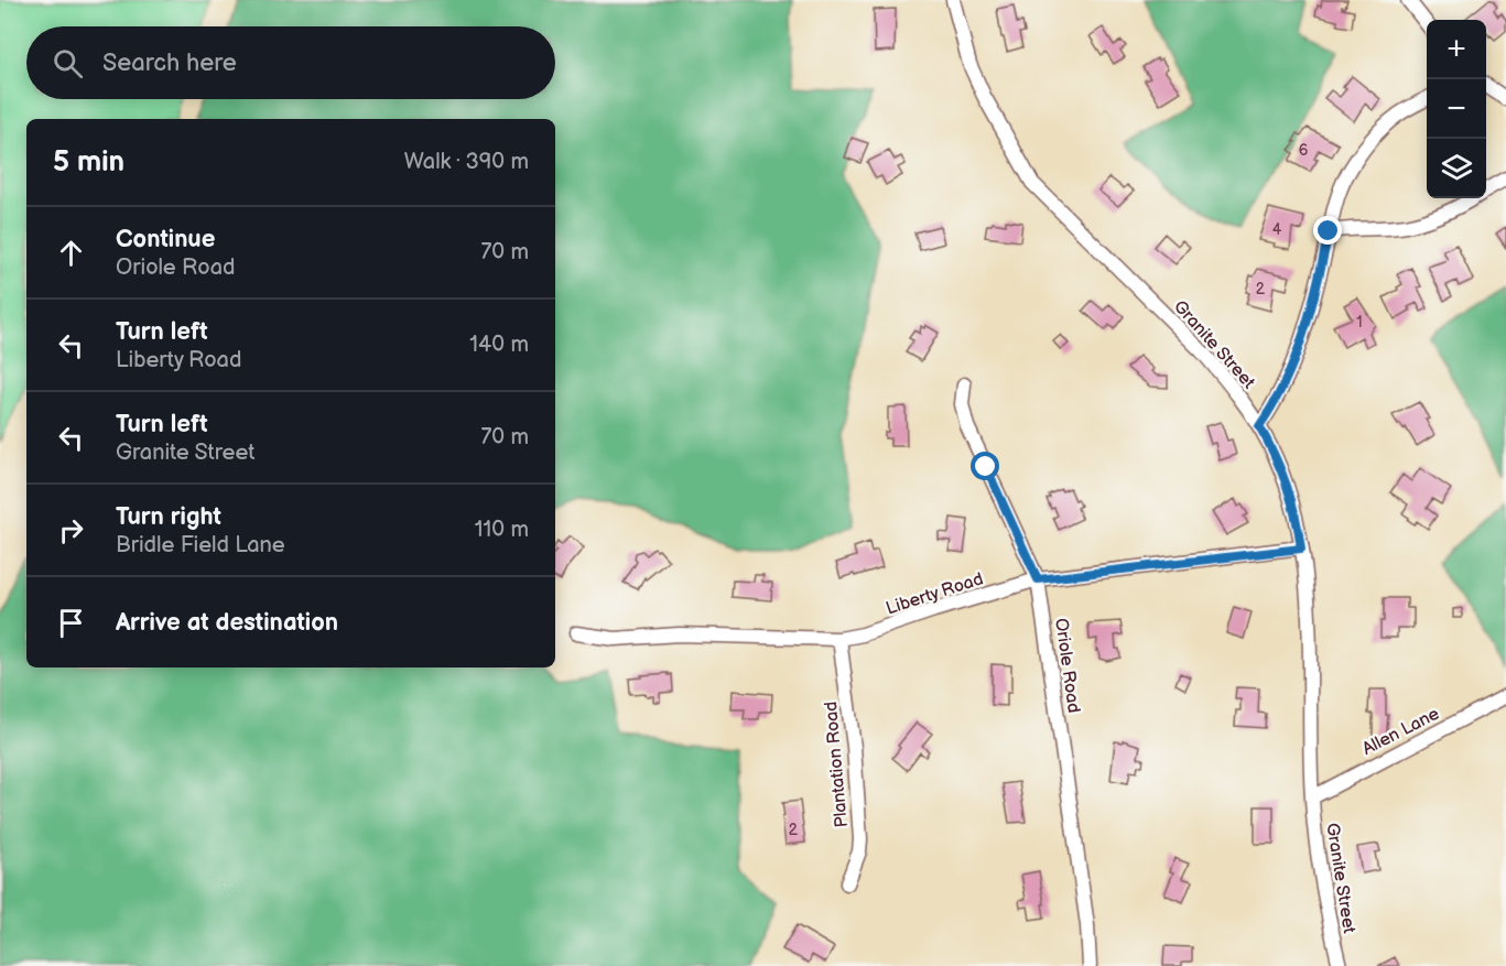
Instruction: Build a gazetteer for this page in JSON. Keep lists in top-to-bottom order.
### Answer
{
  "streets": {
    "street": [
      "Granite Street",
      "Liberty Road",
      "Oriole Road",
      "Allen Lane",
      "Plantation Road"
    ]
  },
  "crossings": [
    ["Granite Street", "Liberty Road"],
    ["Granite Street", "Allen Lane"],
    ["Liberty Road", "Oriole Road"],
    ["Liberty Road", "Plantation Road"]
  ],
  "house_numbers": [
    "6",
    "4",
    "2",
    "1",
    "2"
  ],
  "page": {
    "map_buttons": ["+", "−"],
    "search": "Search here",
    "heading": ["5 min", "Walk · 390 m"],
    "list": [
      ["Continue", "Oriole Road", "70 m"],
      ["Turn left", "Liberty Road", "140 m"],
      ["Turn left", "Granite Street", "70 m"],
      ["Turn right", "Bridle Field Lane", "110 m"],
      "Arrive at destination"
    ]
  }
}
